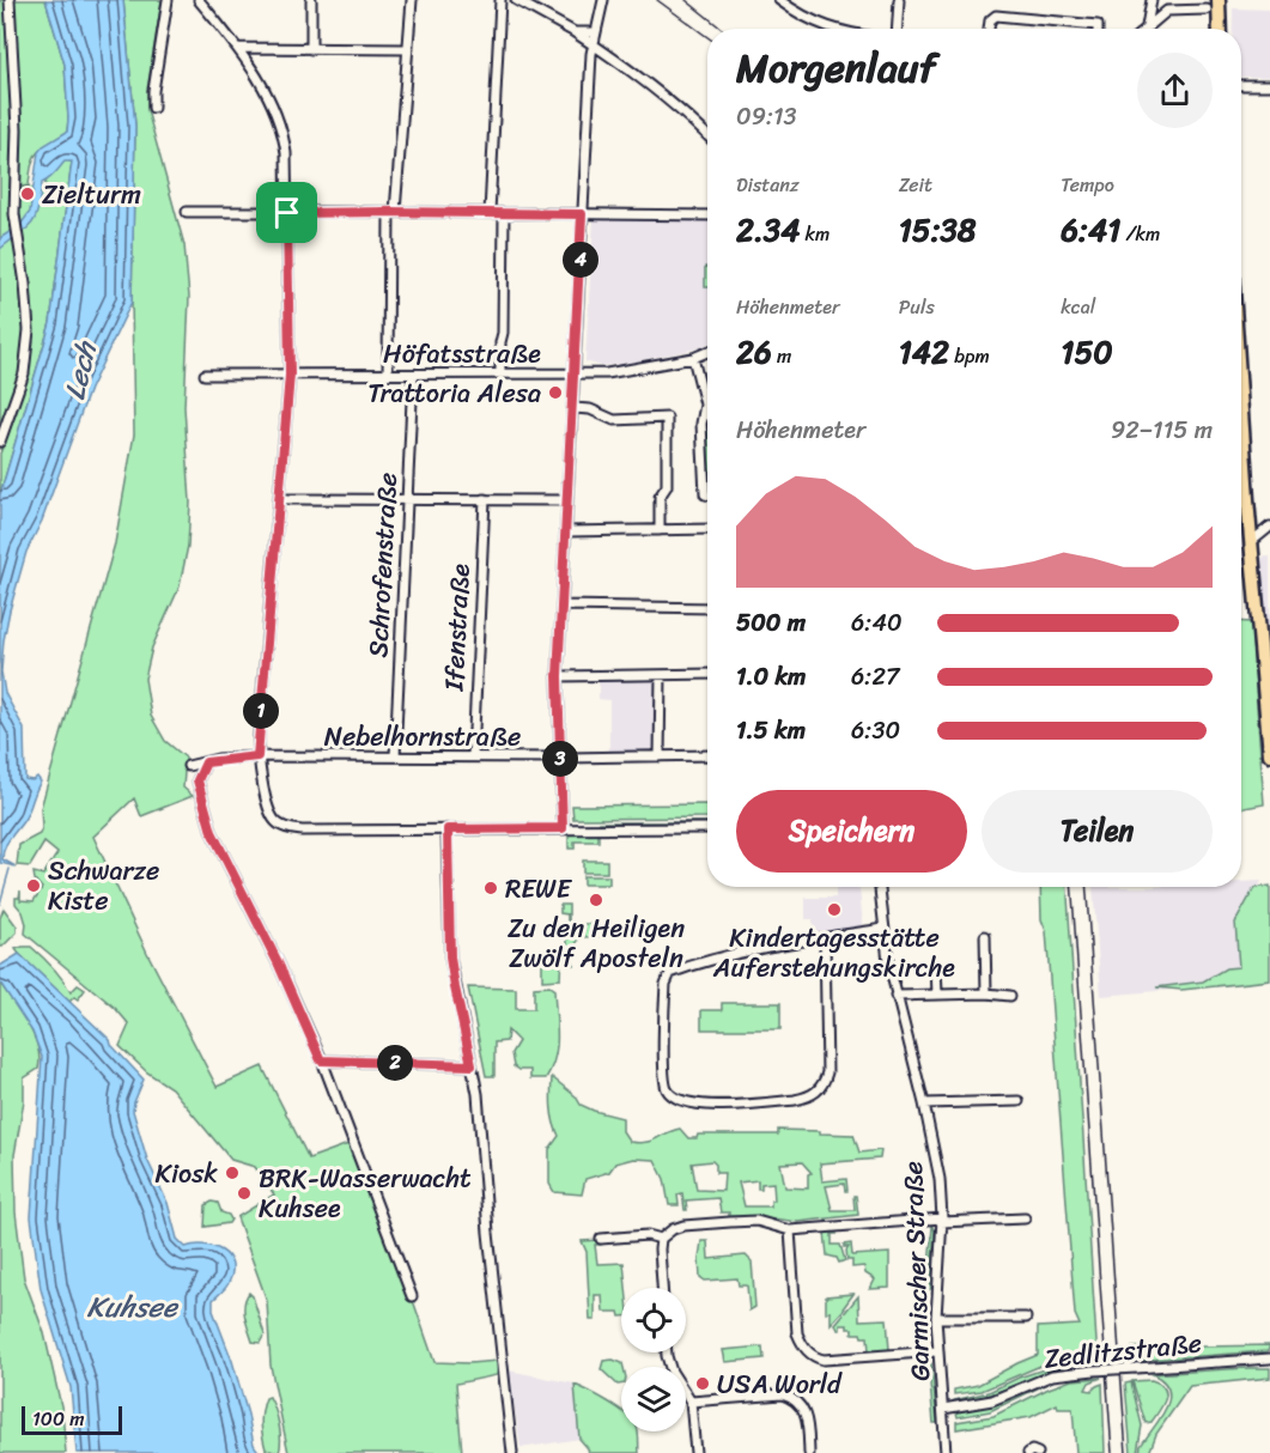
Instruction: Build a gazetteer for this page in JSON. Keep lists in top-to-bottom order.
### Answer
{
  "streets": {
    "street": [
      "Höfatsstraße",
      "Schrofenstraße",
      "Ifenstraße",
      "Nebelhornstraße",
      "Garmischer Straße",
      "Zedlitzstraße"
    ]
  },
  "crossings": [
    ["Höfatsstraße", "Schrofenstraße"],
    ["Schrofenstraße", "Nebelhornstraße"],
    ["Ifenstraße", "Nebelhornstraße"],
    ["Garmischer Straße", "Zedlitzstraße"]
  ],
  "water": ["Lech", "Kuhsee"],
  "places": [
    "Zielturm",
    "Trattoria Alesa",
    "Schwarze Kiste",
    "REWE",
    "Zu den Heiligen Zwölf Aposteln",
    "Kindertagesstätte Auferstehungskirche",
    "Kiosk",
    "BRK-Wasserwacht Kuhsee",
    "USA World"
  ],
  "scale_bar": "100 m",
  "page": {
    "heading": ["Morgenlauf", "09:13"],
    "stats": [
      ["Distanz", "2.34 km"],
      ["Zeit", "15:38"],
      ["Tempo", "6:41 /km"],
      ["Höhenmeter", "26 m"],
      ["Puls", "142 bpm"],
      ["kcal", "150"]
    ],
    "pins": [
      "4",
      "1",
      "3",
      "2"
    ],
    "chart": ["Höhenmeter", "92–115 m"],
    "list": [
      {
        "name": "500 m",
        "note": "6:40"
      },
      {
        "name": "1.0 km",
        "note": "6:27"
      },
      {
        "name": "1.5 km",
        "note": "6:30"
      }
    ],
    "buttons": ["Speichern", "Teilen"],
    "scale": "100 m"
  }
}
